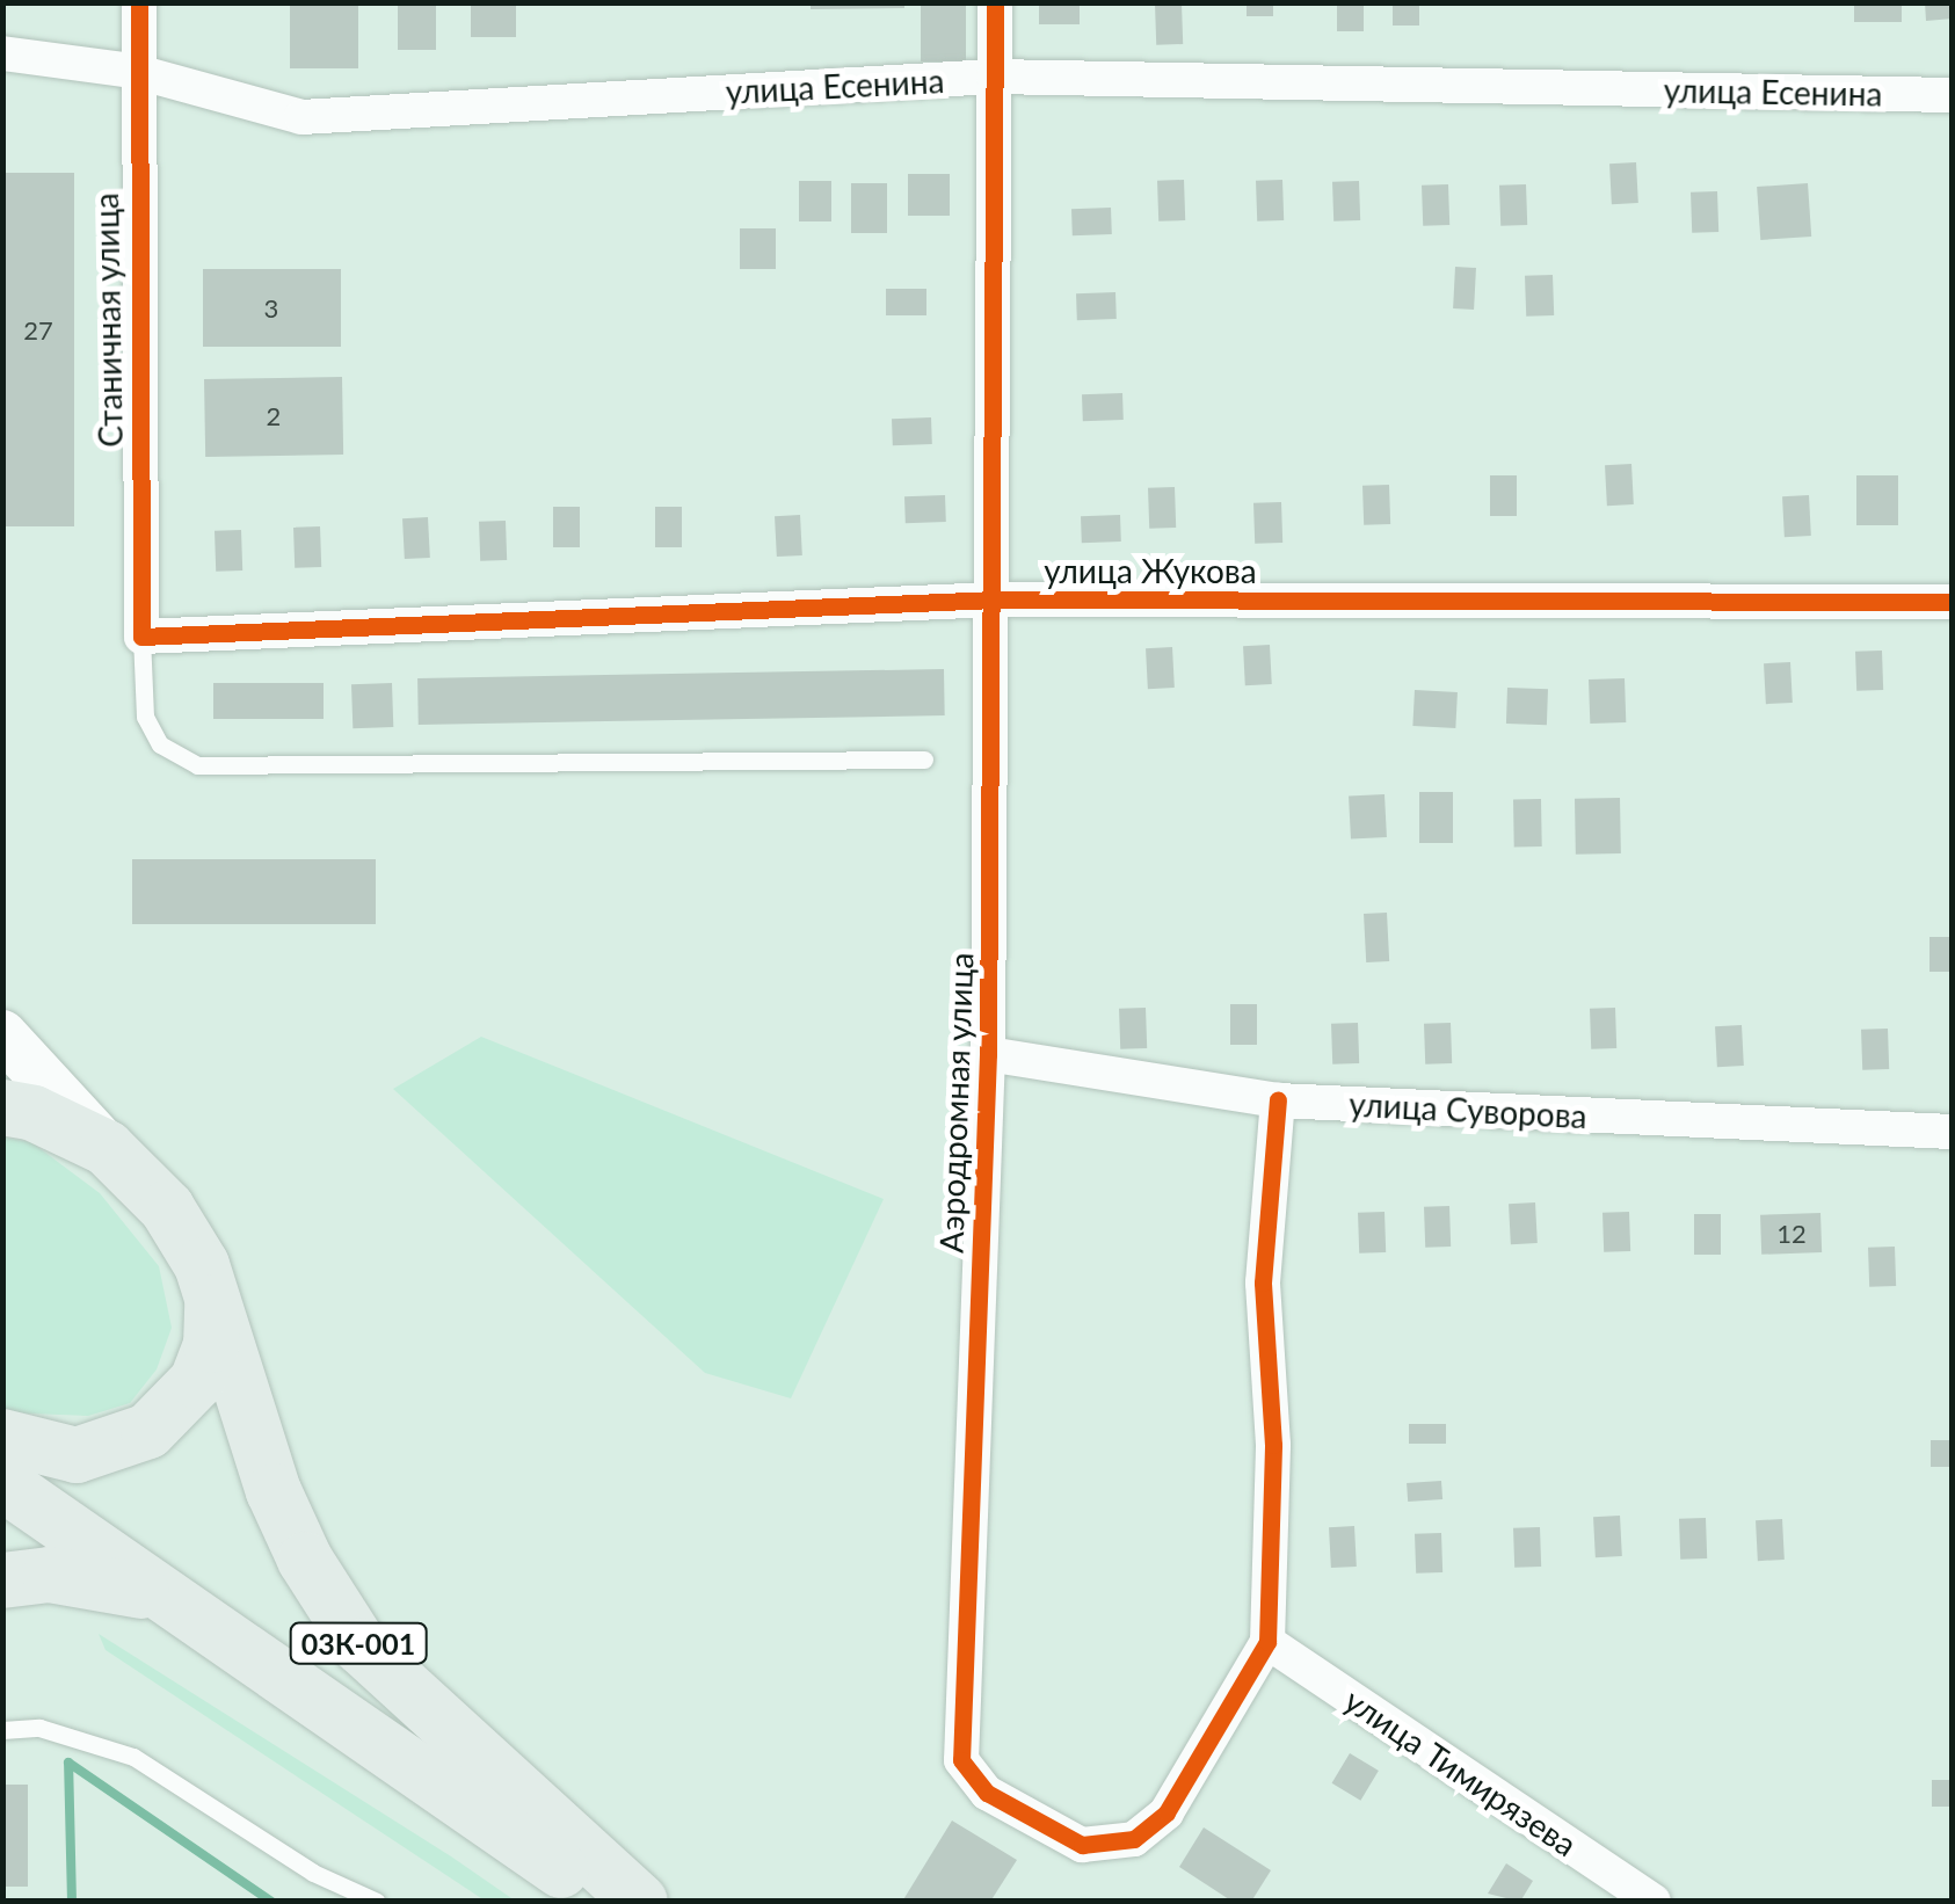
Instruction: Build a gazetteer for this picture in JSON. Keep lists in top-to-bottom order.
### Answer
{
  "streets": {
    "main road": ["03К-001"],
    "street": [
      "улица Есенина",
      "Станичная улица",
      "улица Жукова",
      "Аэродромная улица",
      "улица Суворова",
      "улица Тимирязева"
    ]
  },
  "crossings": [
    ["улица Есенина", "Станичная улица"],
    ["улица Есенина", "Аэродромная улица"],
    ["Станичная улица", "улица Жукова"],
    ["улица Жукова", "Аэродромная улица"],
    ["Аэродромная улица", "улица Суворова"],
    ["Аэродромная улица", "улица Тимирязева"]
  ],
  "house_numbers": [
    "3",
    "27",
    "2",
    "12"
  ]
}
